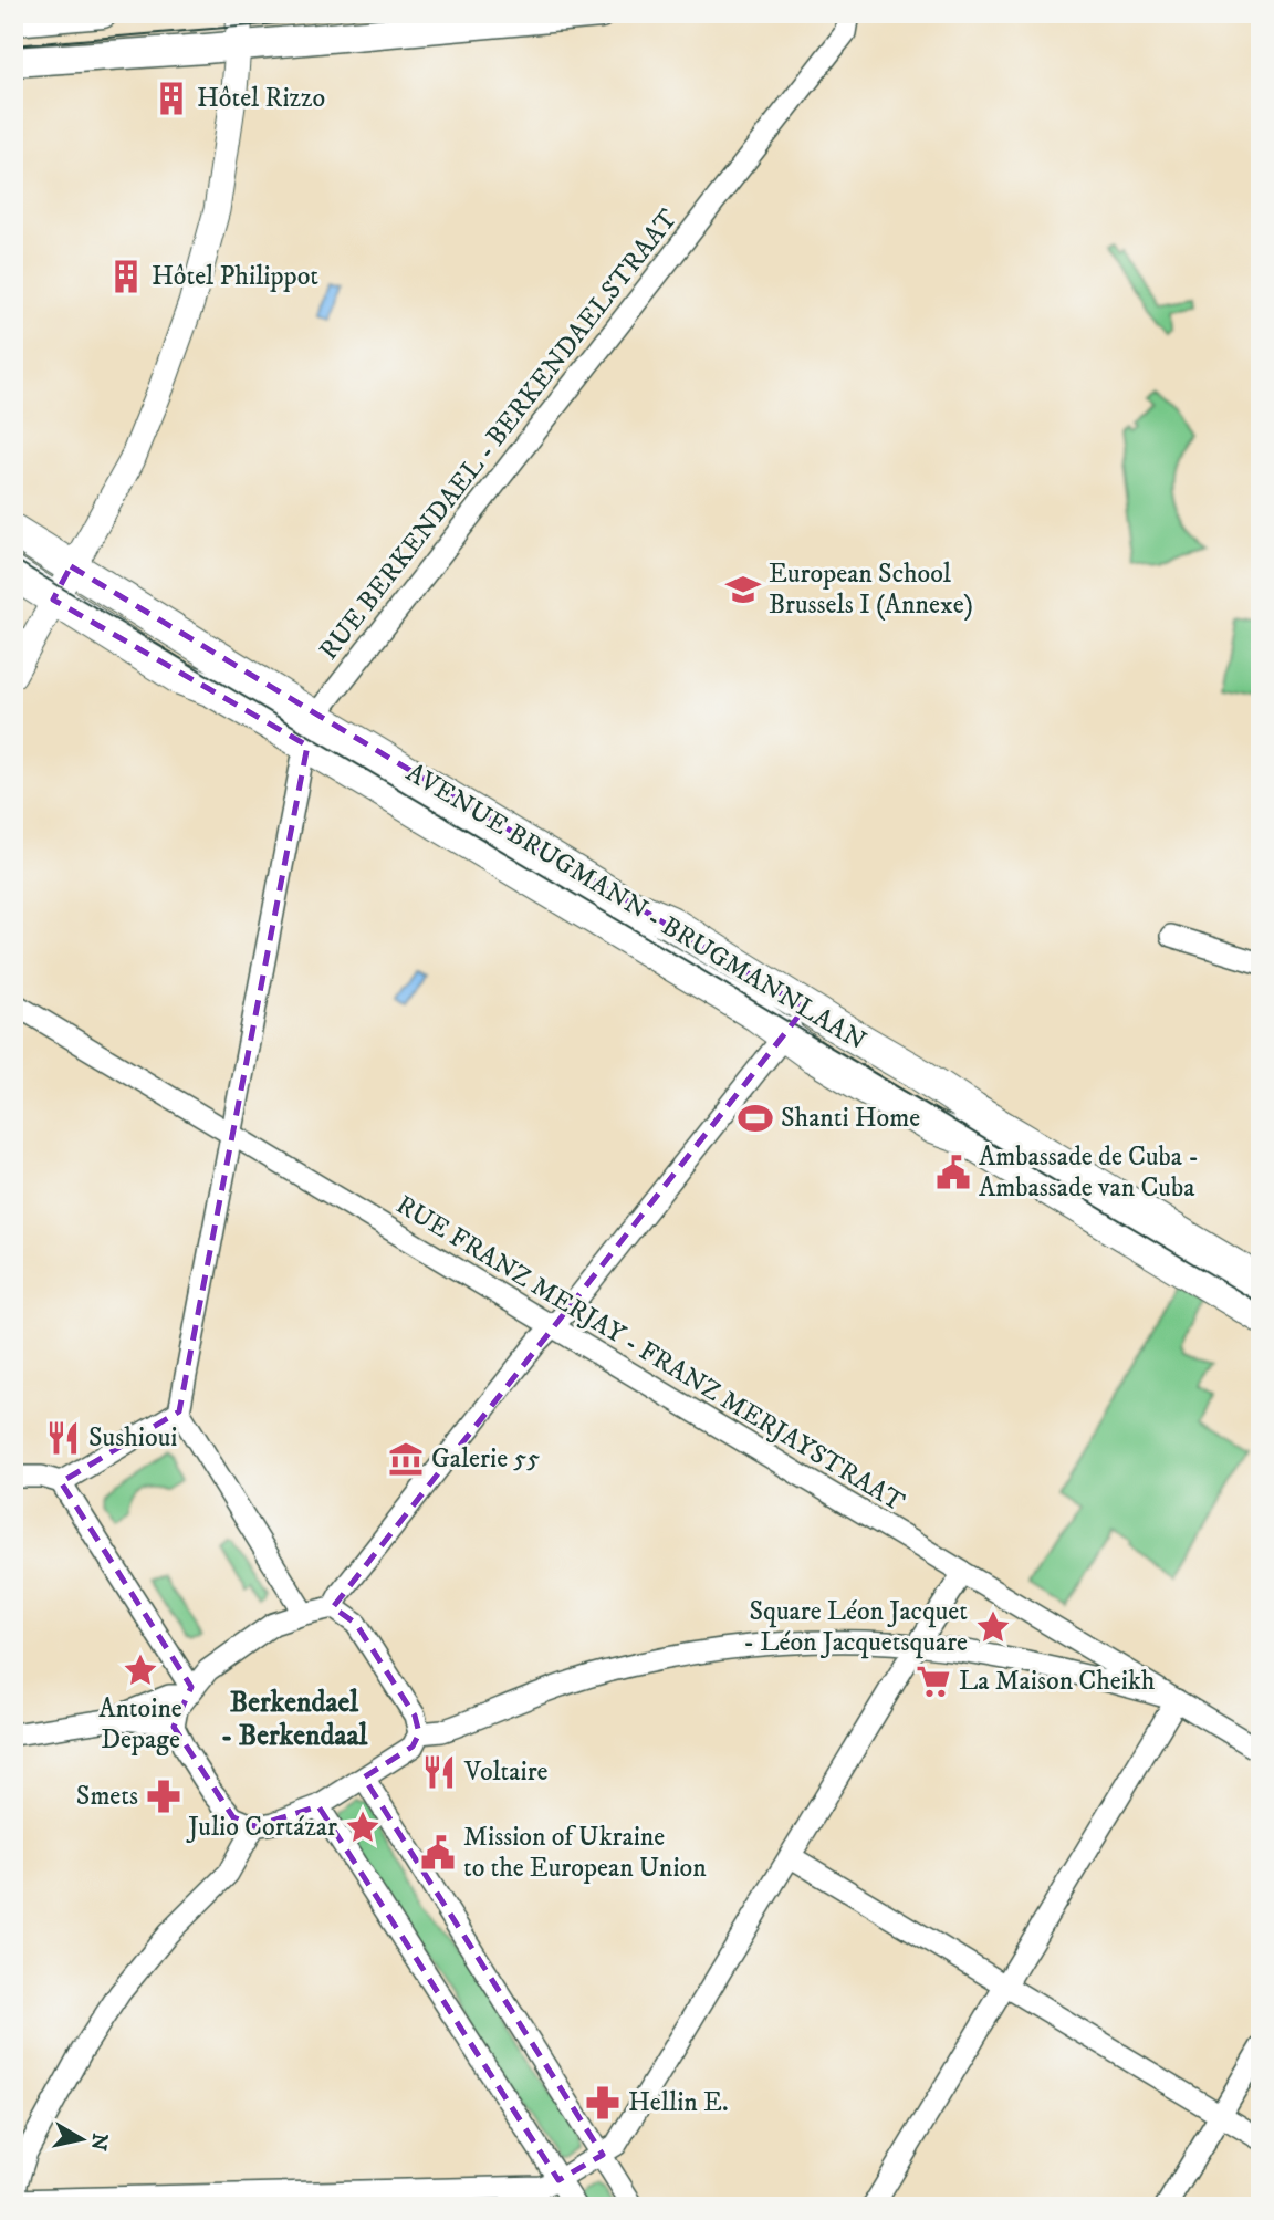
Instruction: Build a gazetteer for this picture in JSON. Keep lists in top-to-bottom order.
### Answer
{
  "streets": {
    "main road": ["AVENUE BRUGMANN - BRUGMANNLAAN"],
    "street": ["RUE BERKENDAEL - BERKENDAELSTRAAT", "RUE FRANZ MERJAY - FRANZ MERJAYSTRAAT"]
  },
  "crossings": [
    ["RUE BERKENDAEL - BERKENDAELSTRAAT", "AVENUE BRUGMANN - BRUGMANNLAAN"],
    ["RUE BERKENDAEL - BERKENDAELSTRAAT", "RUE FRANZ MERJAY - FRANZ MERJAYSTRAAT"]
  ],
  "districts": ["Berkendael - Berkendaal"],
  "places": {
    "building": ["Hôtel Rizzo", "Hôtel Philippot"],
    "school or university": ["European School Brussels I (Annexe)"],
    "sports": ["Shanti Home"],
    "public building": ["Ambassade de Cuba - Ambassade van Cuba", "Mission of Ukraine to the European Union"],
    "restaurant": ["Sushioui", "Voltaire"],
    "museum": ["Galerie 55"],
    "place": ["Square Léon Jacquet - Léon Jacquetsquare", "Antoine Depage", "Julio Cortázar"],
    "supermarket": ["La Maison Cheikh"],
    "pharmacy": ["Smets", "Hellin E."]
  },
  "north": "right"
}
